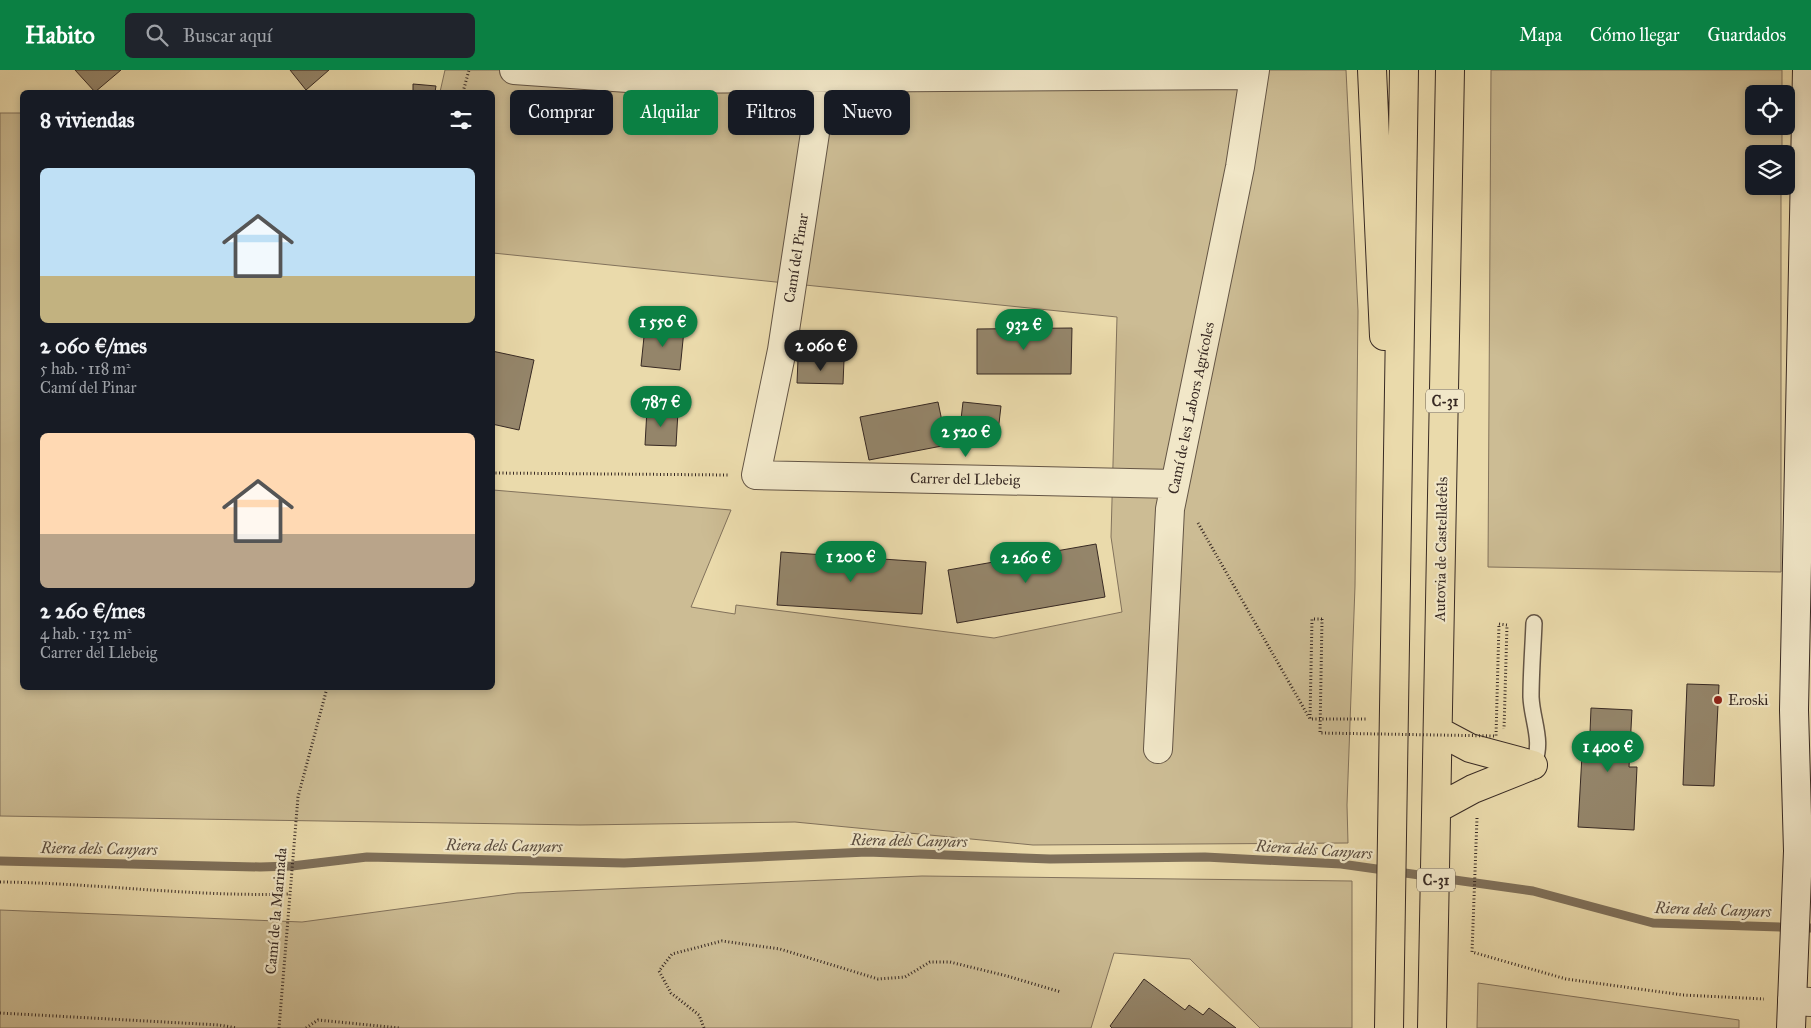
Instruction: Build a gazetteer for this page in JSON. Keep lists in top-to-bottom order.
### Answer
{
  "streets": {
    "highway": ["C-31", "Autovia de Castelldefels"],
    "street": ["Camí del Pinar", "Camí de les Labors Agrícoles", "Carrer del Llebeig"],
    "path": ["Camí de la Marinada"]
  },
  "crossings": [
    ["Camí del Pinar", "Carrer del Llebeig"],
    ["Camí de les Labors Agrícoles", "Carrer del Llebeig"]
  ],
  "water": ["Riera dels Canyars"],
  "places": ["Eroski"],
  "page": {
    "header": "Habito",
    "search": "Buscar aquí",
    "nav": ["Mapa", "Cómo llegar", "Guardados"],
    "chip": [
      "Comprar",
      "Alquilar",
      "Filtros",
      "Nuevo"
    ],
    "heading": "8 viviendas",
    "list": [
      {
        "name": "2 060 €/mes",
        "note": "5 hab. · 118 m² · Camí del Pinar"
      },
      {
        "name": "2 260 €/mes",
        "note": "4 hab. · 132 m² · Carrer del Llebeig"
      }
    ],
    "price": [
      "1 550 €",
      "932 €",
      "2 060 €",
      "787 €",
      "2 520 €",
      "1 200 €",
      "2 260 €",
      "1 400 €"
    ]
  }
}
